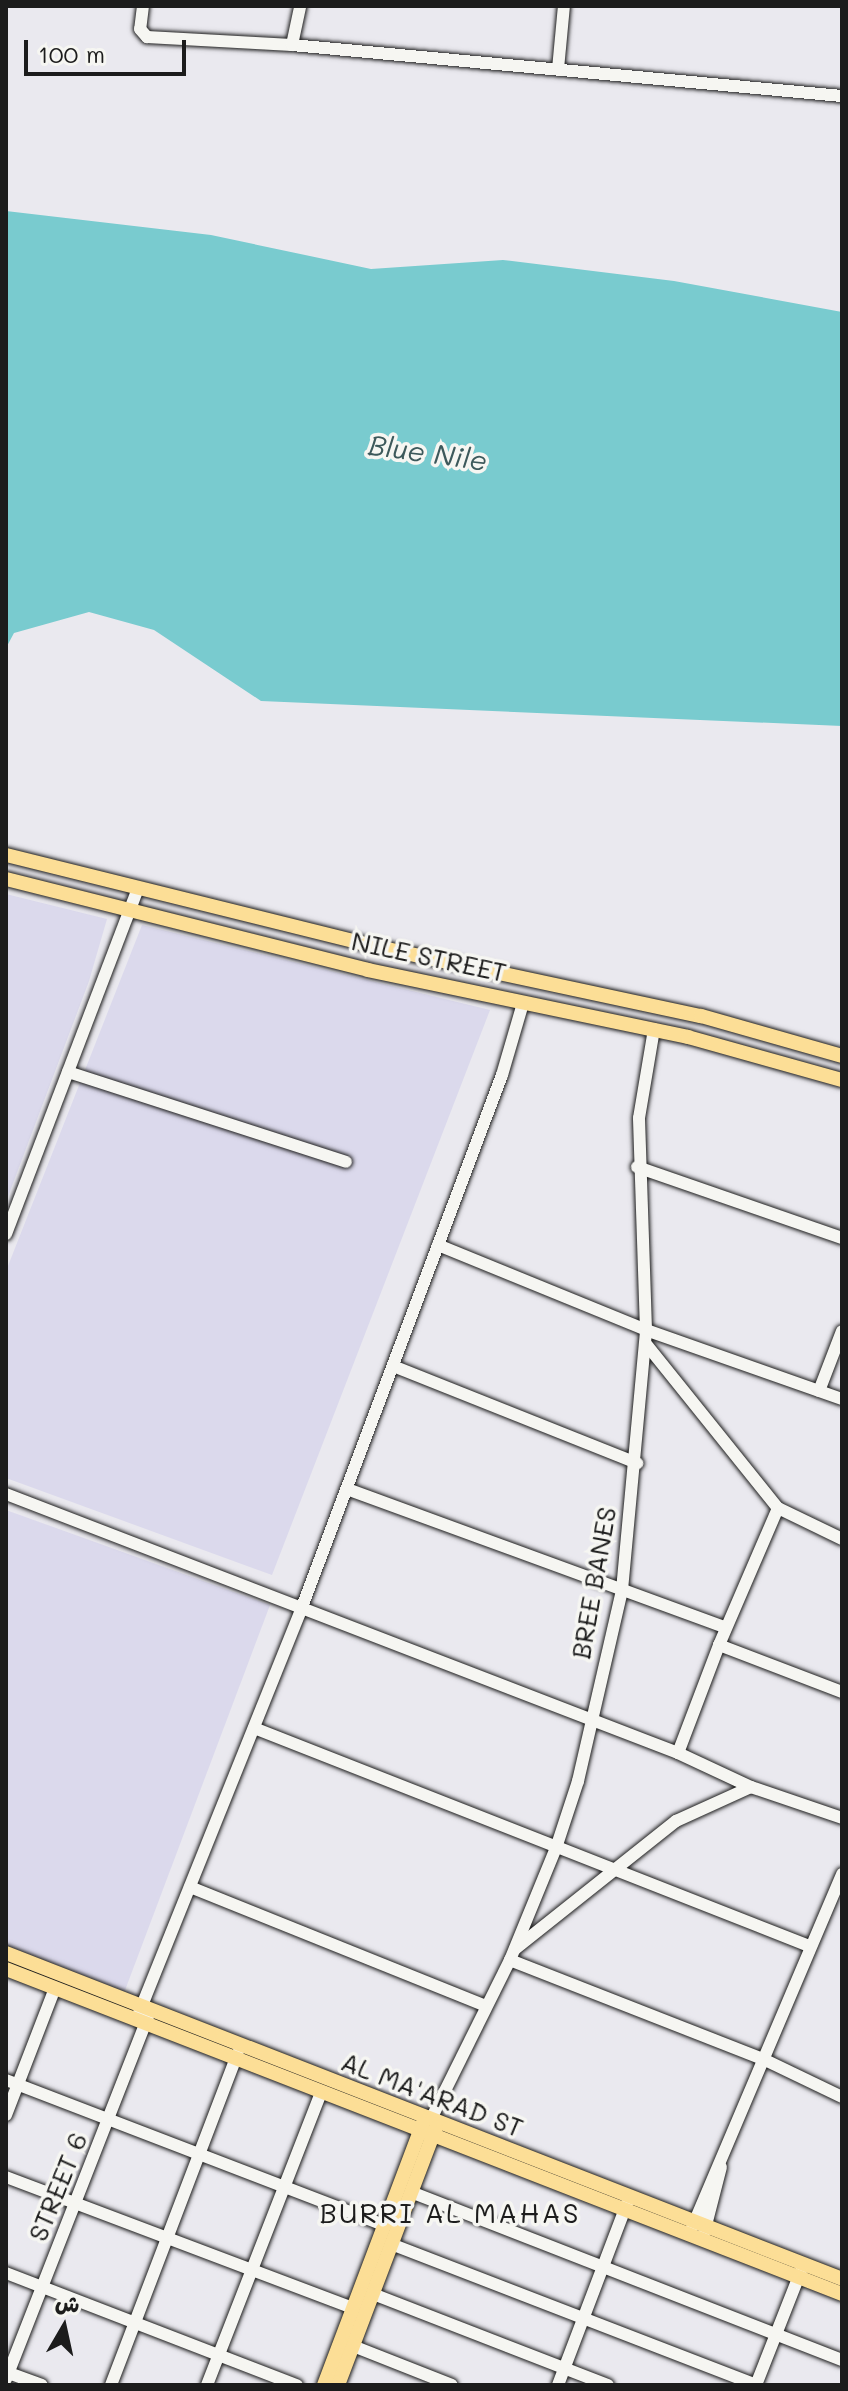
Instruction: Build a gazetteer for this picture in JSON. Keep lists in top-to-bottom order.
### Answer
{
  "streets": {
    "main road": ["NILE STREET", "BREE BANES", "AL MA'ARAD ST"],
    "street": ["STREET 6"]
  },
  "crossings": [
    ["NILE STREET", "BREE BANES"],
    ["NILE STREET", "STREET 6"],
    ["BREE BANES", "AL MA'ARAD ST"],
    ["AL MA'ARAD ST", "STREET 6"]
  ],
  "districts": ["BURRI AL MAHAS"],
  "water": ["Blue Nile"],
  "scale_bar": "100 m",
  "north": "top"
}
